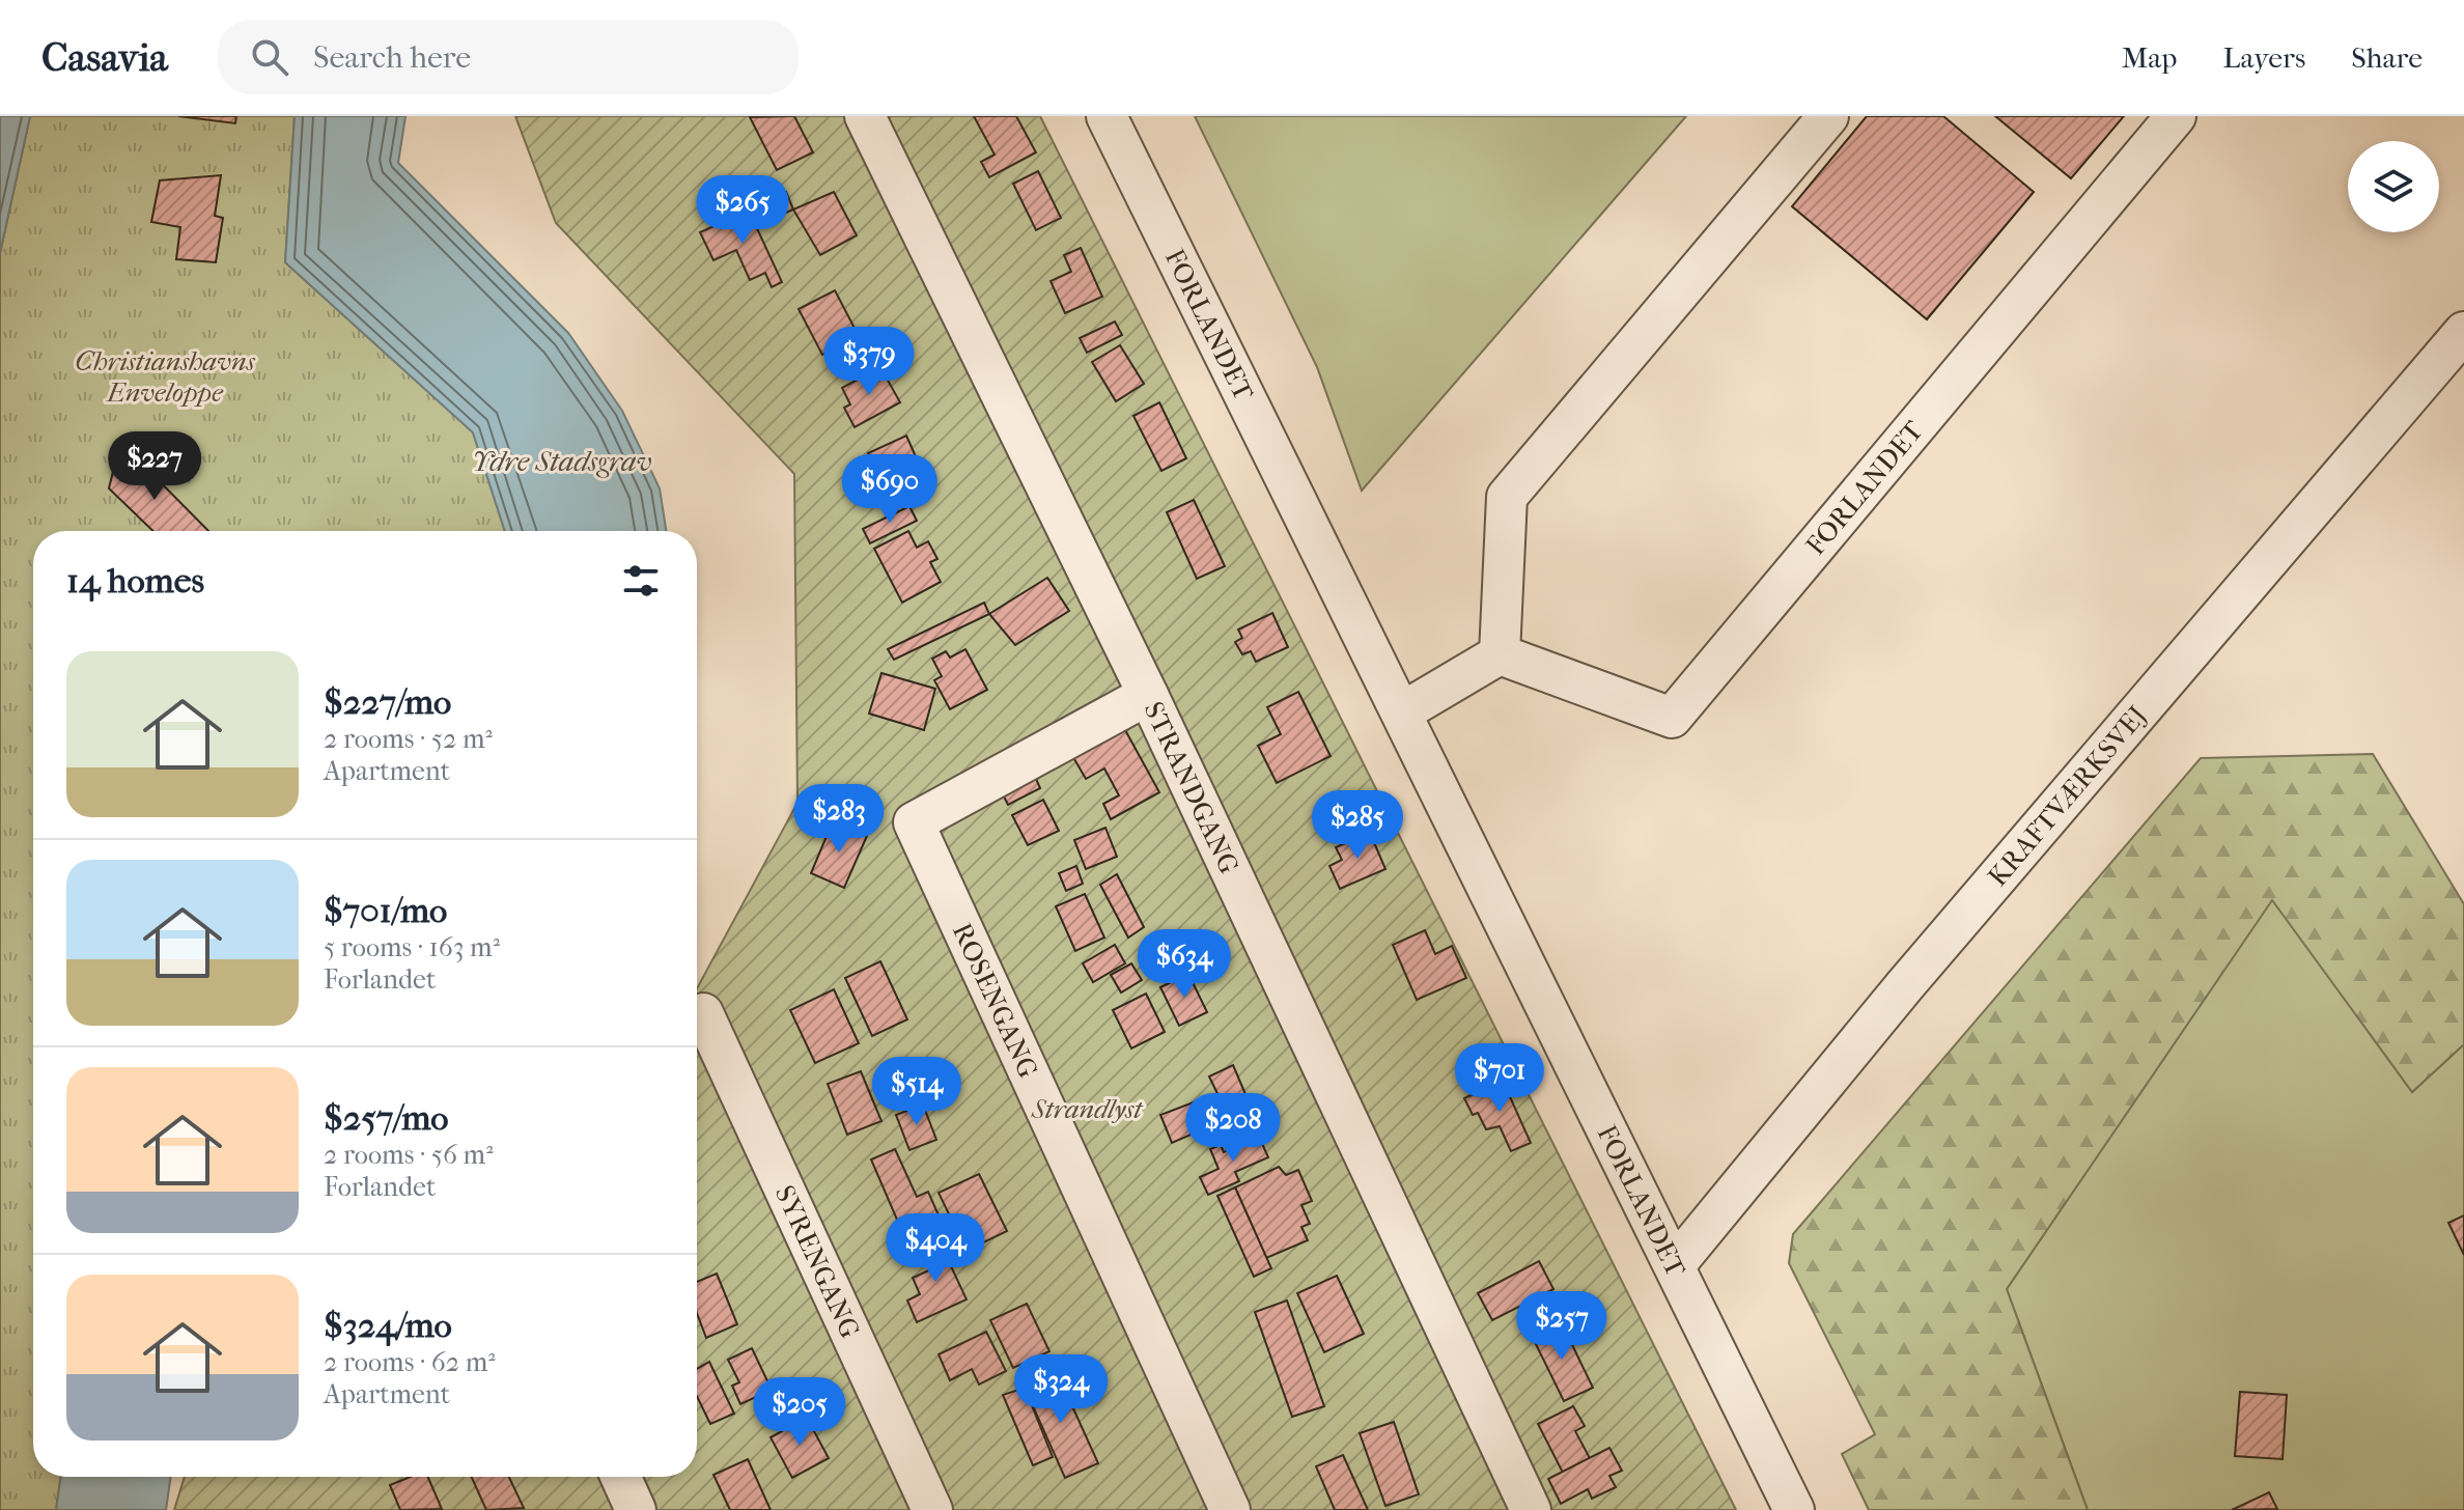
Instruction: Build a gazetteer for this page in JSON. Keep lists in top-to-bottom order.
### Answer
{
  "streets": {
    "street": [
      "FORLANDET",
      "STRANDGANG",
      "KRAFTVÆRKSVEJ",
      "ROSENGANG",
      "SYRENGANG"
    ]
  },
  "crossings": [
    ["FORLANDET", "KRAFTVÆRKSVEJ"],
    ["STRANDGANG", "ROSENGANG"]
  ],
  "water": ["Ydre Stadsgrav"],
  "parks": ["Christianshavns Enveloppe", "Strandlyst"],
  "page": {
    "header": "Casavia",
    "search": "Search here",
    "nav": ["Map", "Layers", "Share"],
    "price": [
      "$265",
      "$379",
      "$227",
      "$690",
      "$283",
      "$285",
      "$634",
      "$701",
      "$514",
      "$208",
      "$404",
      "$257",
      "$324",
      "$205"
    ],
    "heading": "14 homes",
    "list": [
      {
        "name": "$227/mo",
        "note": "2 rooms · 52 m² · Apartment"
      },
      {
        "name": "$701/mo",
        "note": "5 rooms · 163 m² · Forlandet"
      },
      {
        "name": "$257/mo",
        "note": "2 rooms · 56 m² · Forlandet"
      },
      {
        "name": "$324/mo",
        "note": "2 rooms · 62 m² · Apartment"
      }
    ]
  }
}
